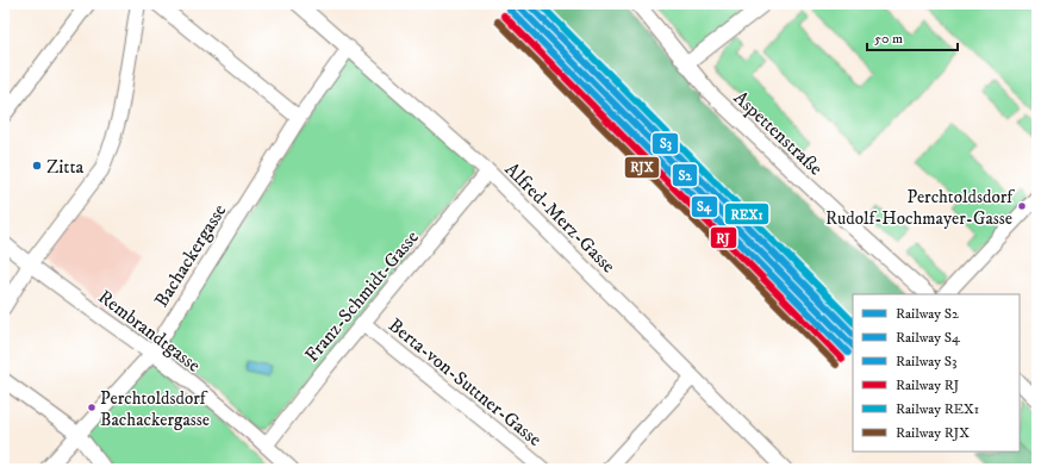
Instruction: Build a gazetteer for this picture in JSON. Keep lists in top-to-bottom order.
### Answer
{
  "streets": {
    "street": [
      "Aspettenstraße",
      "Alfred-Merz-Gasse",
      "Bachackergasse",
      "Franz-Schmidt-Gasse",
      "Rembrandtgasse",
      "Berta-von-Suttner-Gasse"
    ]
  },
  "crossings": [
    ["Alfred-Merz-Gasse", "Bachackergasse"],
    ["Alfred-Merz-Gasse", "Franz-Schmidt-Gasse"],
    ["Bachackergasse", "Rembrandtgasse"],
    ["Franz-Schmidt-Gasse", "Rembrandtgasse"],
    ["Franz-Schmidt-Gasse", "Berta-von-Suttner-Gasse"]
  ],
  "places": ["Zitta", "Perchtoldsdorf Rudolf-Hochmayer-Gasse", "Perchtoldsdorf Bachackergasse"],
  "lines": [
    "rail line S2",
    "rail line S3",
    "rail line REX1",
    "rail line S4",
    "rail line RJ",
    "rail line RJX"
  ],
  "legend": [
    "Railway S2",
    "Railway S4",
    "Railway S3",
    "Railway RJ",
    "Railway REX1",
    "Railway RJX"
  ],
  "scale_bar": "50 m"
}
